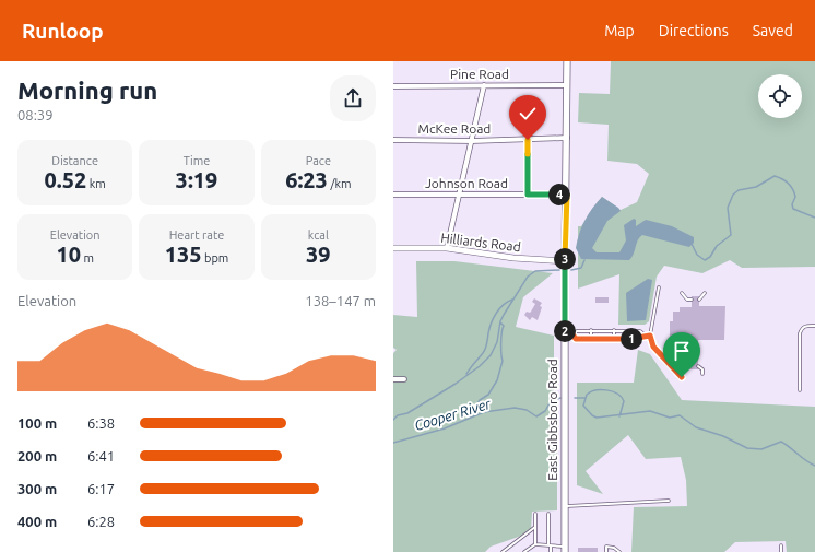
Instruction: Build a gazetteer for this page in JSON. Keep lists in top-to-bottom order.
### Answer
{
  "streets": {
    "main road": ["East Gibbsboro Road"],
    "street": [
      "Pine Road",
      "McKee Road",
      "Johnson Road",
      "Hilliards Road"
    ]
  },
  "crossings": [
    ["Pine Road", "East Gibbsboro Road"],
    ["McKee Road", "East Gibbsboro Road"],
    ["Johnson Road", "East Gibbsboro Road"],
    ["Hilliards Road", "East Gibbsboro Road"]
  ],
  "water": ["Cooper River"],
  "page": {
    "header": "Runloop",
    "nav": ["Map", "Directions", "Saved"],
    "heading": ["Morning run", "08:39"],
    "stats": [
      ["Distance", "0.52 km"],
      ["Time", "3:19"],
      ["Pace", "6:23 /km"],
      ["Elevation", "10 m"],
      ["Heart rate", "135 bpm"],
      ["kcal", "39"]
    ],
    "pins": [
      "4",
      "3",
      "2",
      "1"
    ],
    "chart": ["Elevation", "138–147 m"],
    "list": [
      {
        "name": "100 m",
        "note": "6:38"
      },
      {
        "name": "200 m",
        "note": "6:41"
      },
      {
        "name": "300 m",
        "note": "6:17"
      },
      {
        "name": "400 m",
        "note": "6:28"
      }
    ]
  }
}
